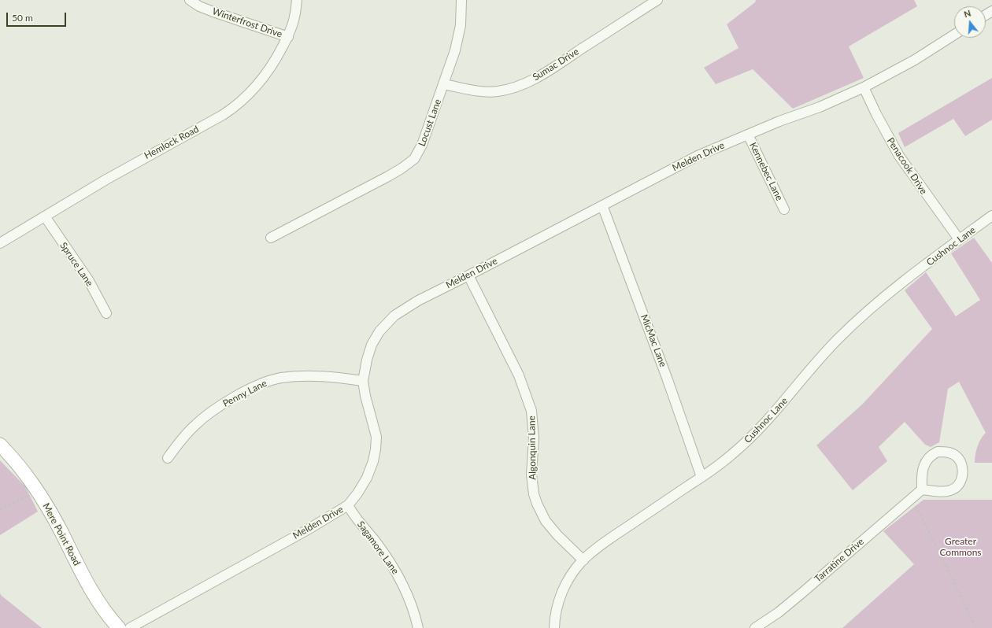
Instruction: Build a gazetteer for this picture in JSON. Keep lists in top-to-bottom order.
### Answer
{
  "streets": {
    "street": [
      "Winterfrost Drive",
      "Sumac Drive",
      "Locust Lane",
      "Hemlock Road",
      "Melden Drive",
      "Penacook Drive",
      "Kennebec Lane",
      "Cushnoc Lane",
      "Spruce Lane",
      "MicMac Lane",
      "Penny Lane",
      "Algonquin Lane",
      "Mere Point Road",
      "Sagamore Lane",
      "Tarratine Drive"
    ]
  },
  "crossings": [
    ["Winterfrost Drive", "Hemlock Road"],
    ["Sumac Drive", "Locust Lane"],
    ["Hemlock Road", "Spruce Lane"],
    ["Melden Drive", "Penacook Drive"],
    ["Melden Drive", "Kennebec Lane"],
    ["Melden Drive", "MicMac Lane"],
    ["Melden Drive", "Penny Lane"],
    ["Melden Drive", "Algonquin Lane"],
    ["Melden Drive", "Sagamore Lane"],
    ["Penacook Drive", "Cushnoc Lane"],
    ["Cushnoc Lane", "MicMac Lane"],
    ["Cushnoc Lane", "Algonquin Lane"]
  ],
  "parks": ["Greater Commons"],
  "scale_bar": "50 m",
  "north": "top"
}
